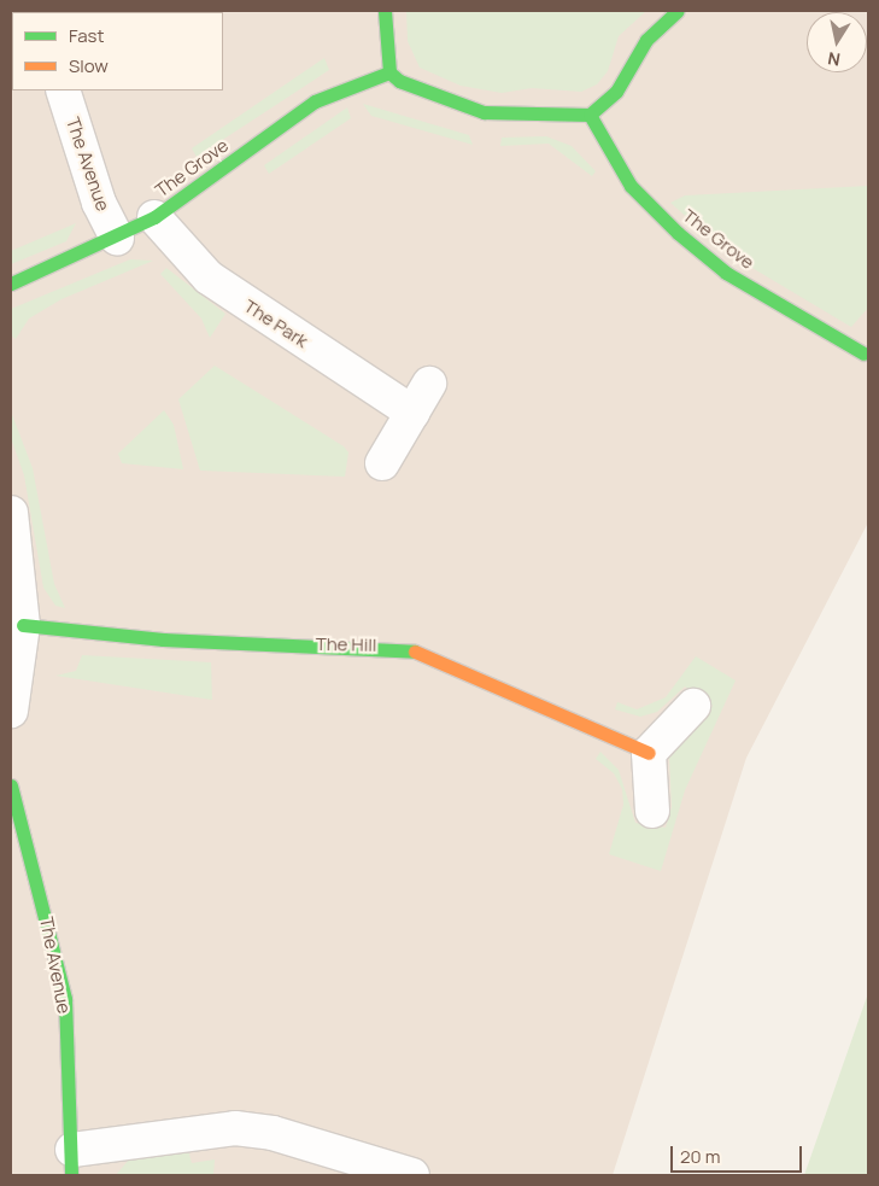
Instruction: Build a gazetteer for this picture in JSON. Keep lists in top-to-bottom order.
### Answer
{
  "streets": {
    "street": [
      "The Avenue",
      "The Grove",
      "The Park",
      "The Hill"
    ]
  },
  "crossings": [
    ["The Avenue", "The Grove"],
    ["The Grove", "The Park"]
  ],
  "legend": ["Fast", "Slow"],
  "scale_bar": "20 m",
  "north": "bottom"
}
